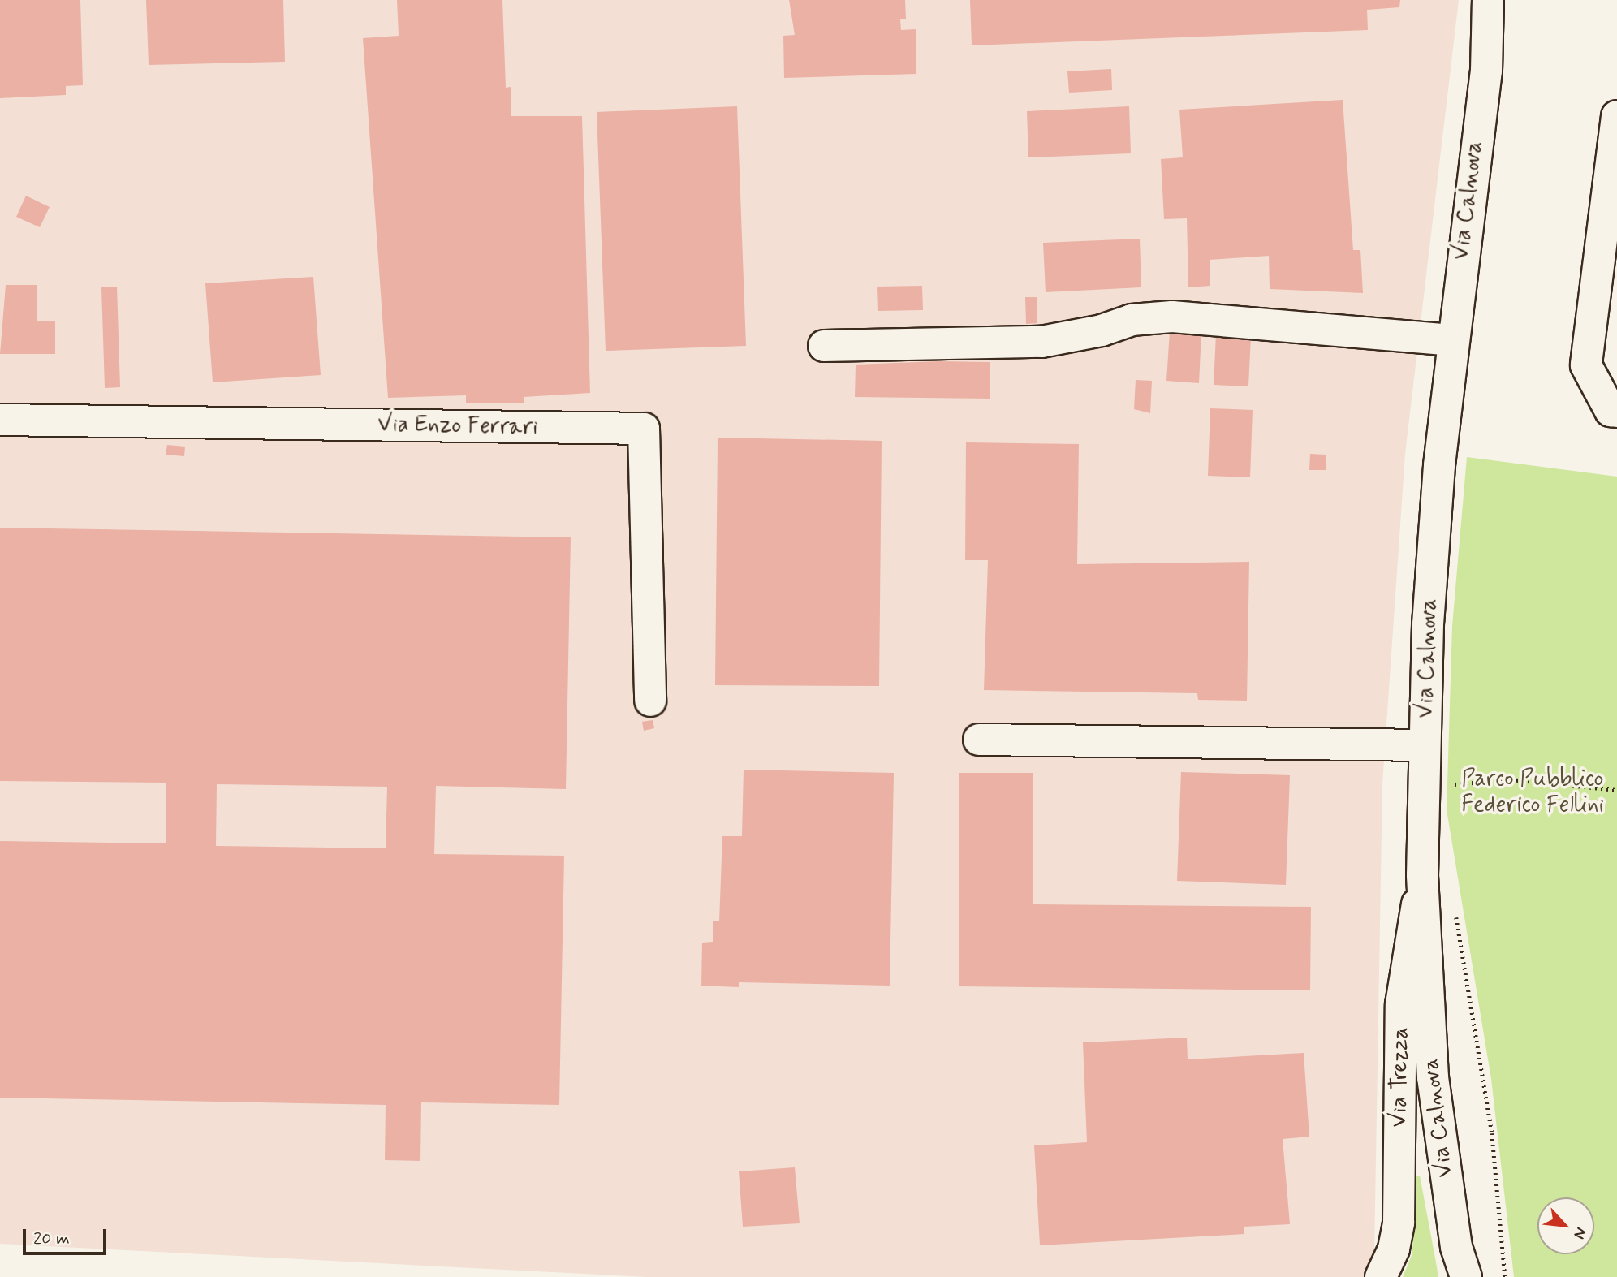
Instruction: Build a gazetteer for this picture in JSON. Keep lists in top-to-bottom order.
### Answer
{
  "streets": {
    "main road": ["Via Calnova", "Via Enzo Ferrari", "Via Trezza"]
  },
  "crossings": [
    ["Via Calnova", "Via Trezza"]
  ],
  "parks": ["Parco Pubblico Federico Fellini"],
  "scale_bar": "20 m",
  "north": "bottom right"
}
